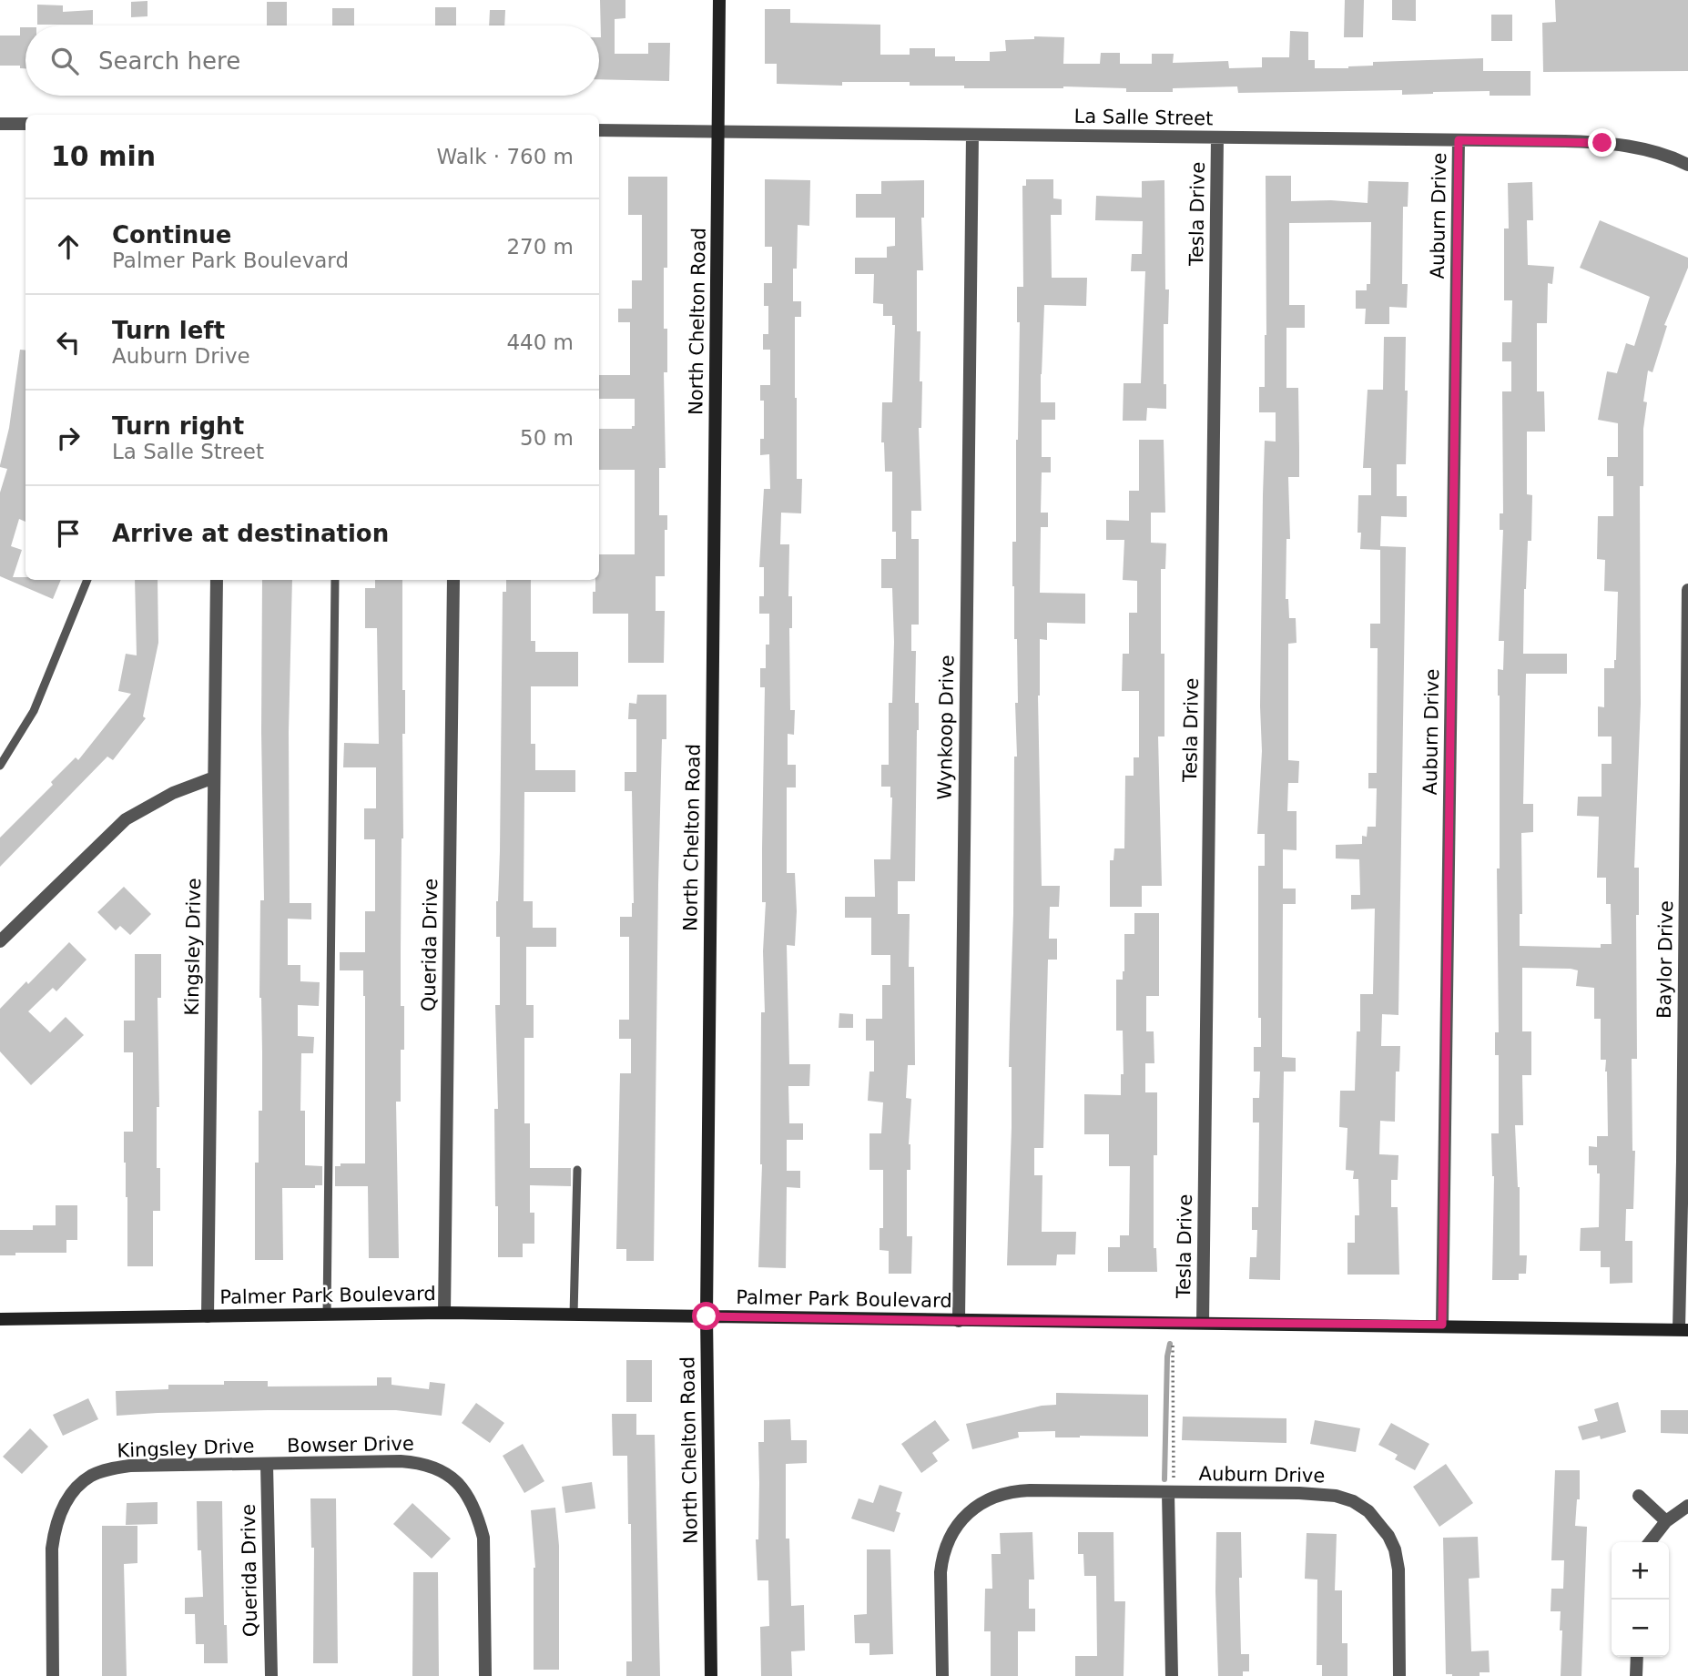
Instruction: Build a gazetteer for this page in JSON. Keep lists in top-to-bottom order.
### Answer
{
  "streets": {
    "main road": ["North Chelton Road", "Palmer Park Boulevard"],
    "street": [
      "La Salle Street",
      "Tesla Drive",
      "Auburn Drive",
      "Wynkoop Drive",
      "Querida Drive",
      "Kingsley Drive",
      "Baylor Drive",
      "Bowser Drive"
    ]
  },
  "crossings": [
    ["La Salle Street", "Tesla Drive"],
    ["La Salle Street", "Auburn Drive"],
    ["La Salle Street", "North Chelton Road"],
    ["La Salle Street", "Wynkoop Drive"],
    ["Tesla Drive", "Palmer Park Boulevard"],
    ["Auburn Drive", "Palmer Park Boulevard"],
    ["North Chelton Road", "Palmer Park Boulevard"],
    ["Wynkoop Drive", "Palmer Park Boulevard"],
    ["Querida Drive", "Kingsley Drive"],
    ["Querida Drive", "Palmer Park Boulevard"],
    ["Querida Drive", "Bowser Drive"],
    ["Kingsley Drive", "Palmer Park Boulevard"],
    ["Kingsley Drive", "Bowser Drive"],
    ["Baylor Drive", "Palmer Park Boulevard"]
  ],
  "page": {
    "search": "Search here",
    "heading": ["10 min", "Walk · 760 m"],
    "list": [
      ["Continue", "Palmer Park Boulevard", "270 m"],
      ["Turn left", "Auburn Drive", "440 m"],
      ["Turn right", "La Salle Street", "50 m"],
      "Arrive at destination"
    ],
    "map_buttons": ["+", "−"]
  }
}
